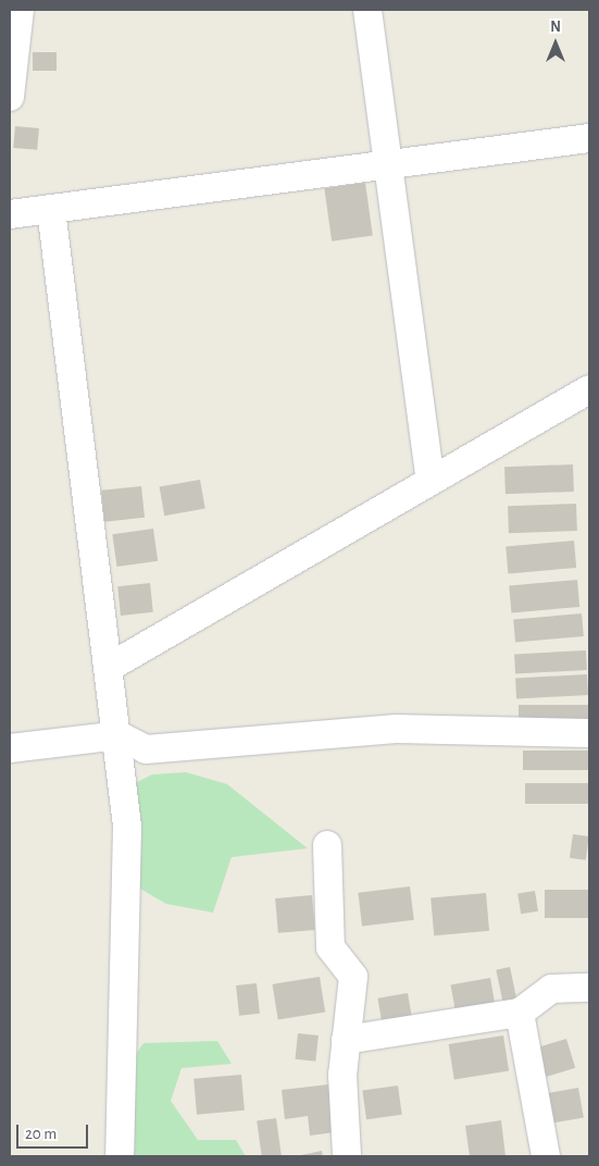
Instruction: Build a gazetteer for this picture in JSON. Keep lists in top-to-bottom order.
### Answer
{
  "scale_bar": "20 m",
  "north": "top"
}
